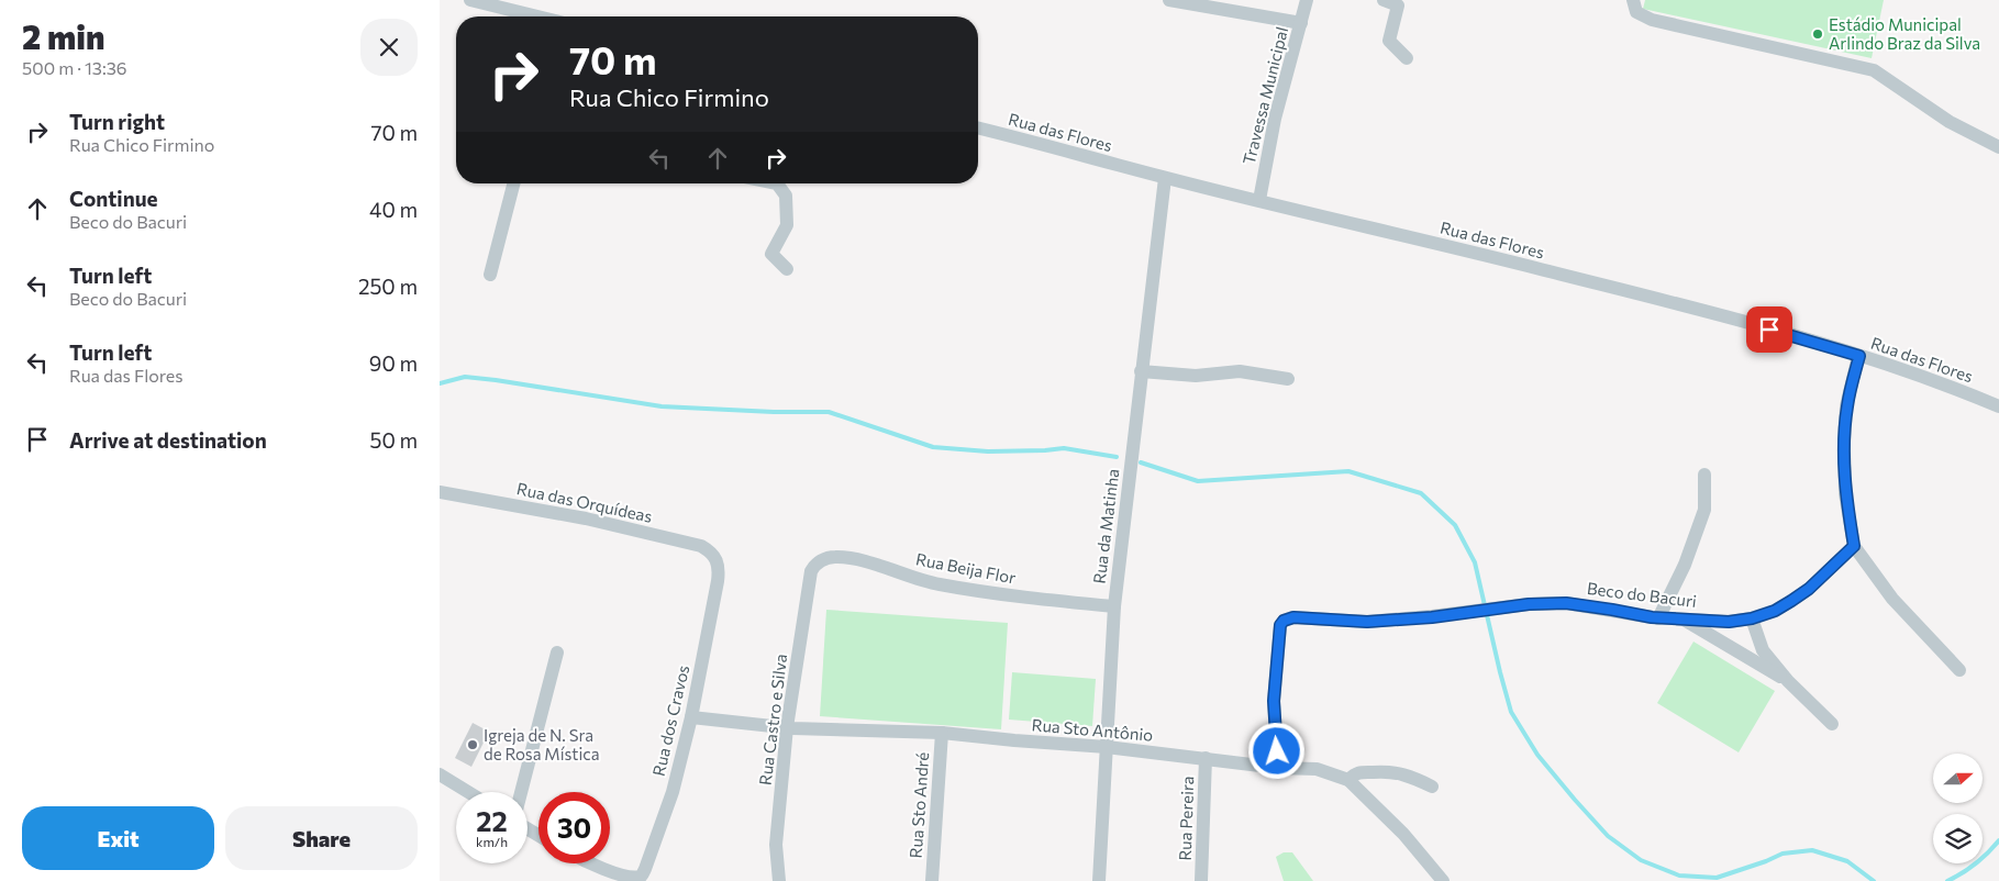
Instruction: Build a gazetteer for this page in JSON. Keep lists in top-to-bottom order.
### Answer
{
  "streets": {
    "street": [
      "Travessa Municipal",
      "Rua das Flores",
      "Rua das Orquídeas",
      "Rua da Matinha",
      "Rua Beija Flor",
      "Beco do Bacuri",
      "Rua Castro e Silva",
      "Rua dos Cravos",
      "Rua Sto Antônio",
      "Rua Sto André",
      "Rua Pereira"
    ]
  },
  "crossings": [
    ["Travessa Municipal", "Rua das Flores"],
    ["Rua das Flores", "Rua da Matinha"],
    ["Rua das Orquídeas", "Rua dos Cravos"],
    ["Rua da Matinha", "Rua Beija Flor"],
    ["Rua da Matinha", "Rua Sto Antônio"],
    ["Rua Beija Flor", "Rua Castro e Silva"],
    ["Beco do Bacuri", "Rua Sto Antônio"],
    ["Rua Castro e Silva", "Rua Sto Antônio"],
    ["Rua dos Cravos", "Rua Sto Antônio"],
    ["Rua Sto Antônio", "Rua Sto André"],
    ["Rua Sto Antônio", "Rua Pereira"]
  ],
  "places": ["Estádio Municipal Arlindo Braz da Silva", "Igreja de N. Sra de Rosa Mística"],
  "north": "right",
  "page": {
    "heading": ["2 min", "500 m · 13:36"],
    "turn": ["70 m", "Rua Chico Firmino"],
    "list": [
      {
        "name": "Turn right",
        "note": "Rua Chico Firmino",
        "value": "70 m"
      },
      {
        "name": "Continue",
        "note": "Beco do Bacuri",
        "value": "40 m"
      },
      {
        "name": "Turn left",
        "note": "Beco do Bacuri",
        "value": "250 m"
      },
      {
        "name": "Turn left",
        "note": "Rua das Flores",
        "value": "90 m"
      },
      {
        "name": "Arrive at destination",
        "value": "50 m"
      }
    ],
    "speed": "22 km/h",
    "limit": "30",
    "buttons": ["Exit", "Share"]
  }
}
